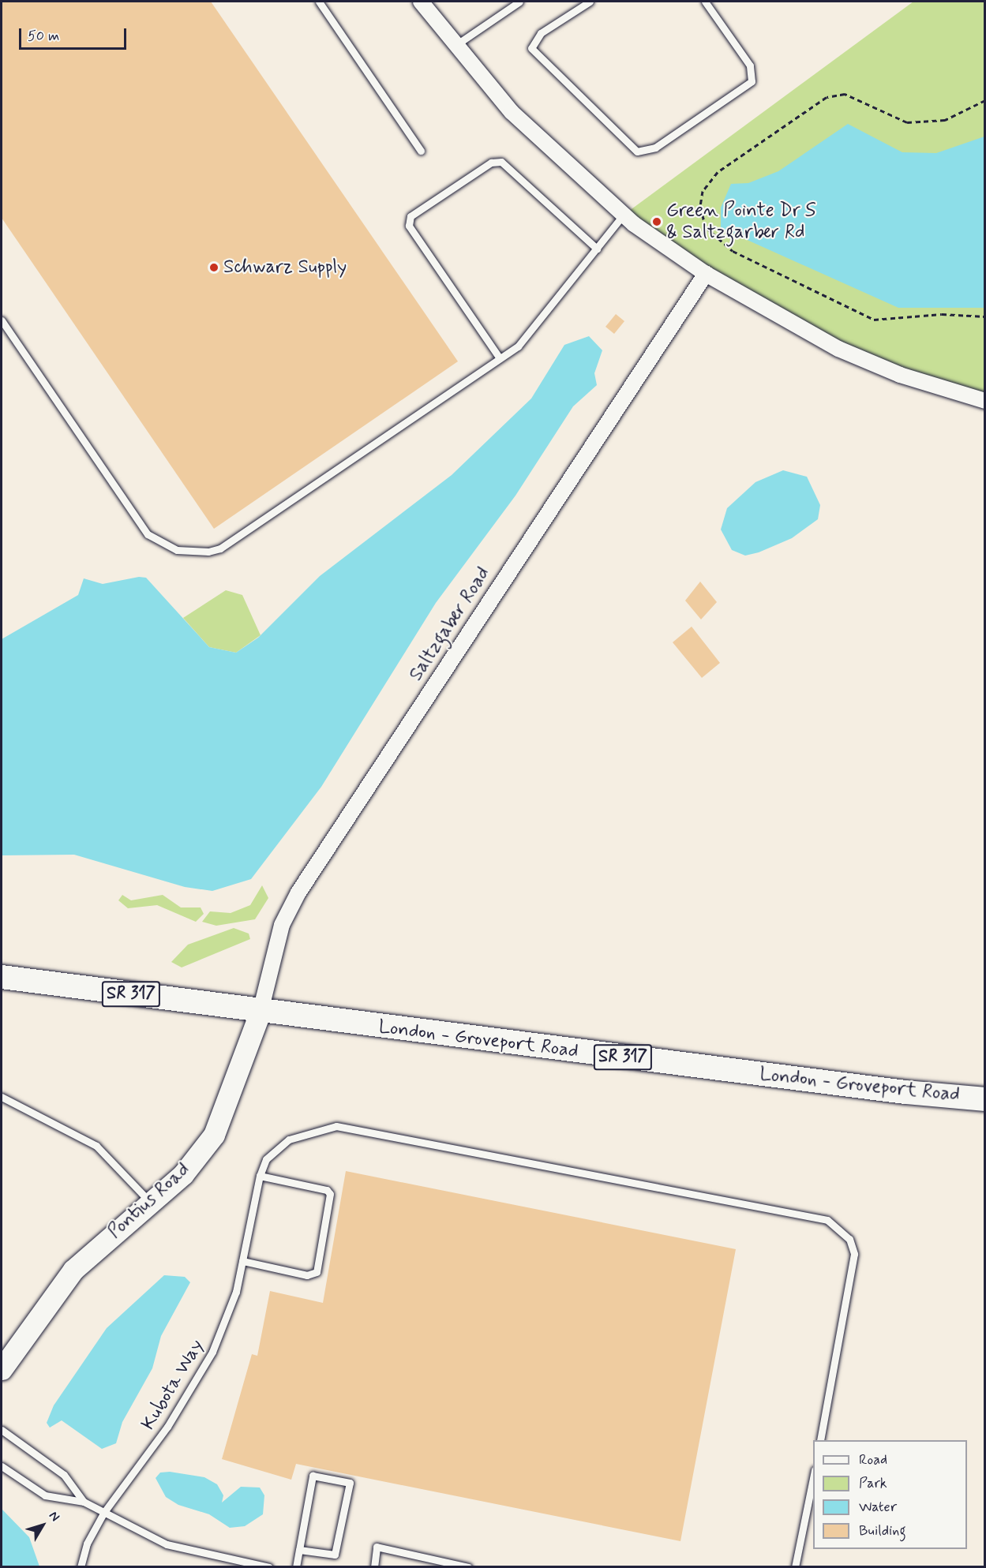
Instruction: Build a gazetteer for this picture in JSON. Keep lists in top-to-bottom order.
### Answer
{
  "streets": {
    "main road": ["SR 317", "London - Groveport Road"],
    "street": ["Saltzgaber Road", "Pontius Road"],
    "lane": ["Kubota Way"]
  },
  "crossings": [
    ["Saltzgaber Road", "London - Groveport Road"],
    ["Saltzgaber Road", "Pontius Road"],
    ["London - Groveport Road", "Pontius Road"]
  ],
  "places": ["Green Pointe Dr S & Saltzgarber Rd", "Schwarz Supply"],
  "legend": [
    "Road",
    "Park",
    "Water",
    "Building"
  ],
  "scale_bar": "50 m",
  "north": "top right"
}
